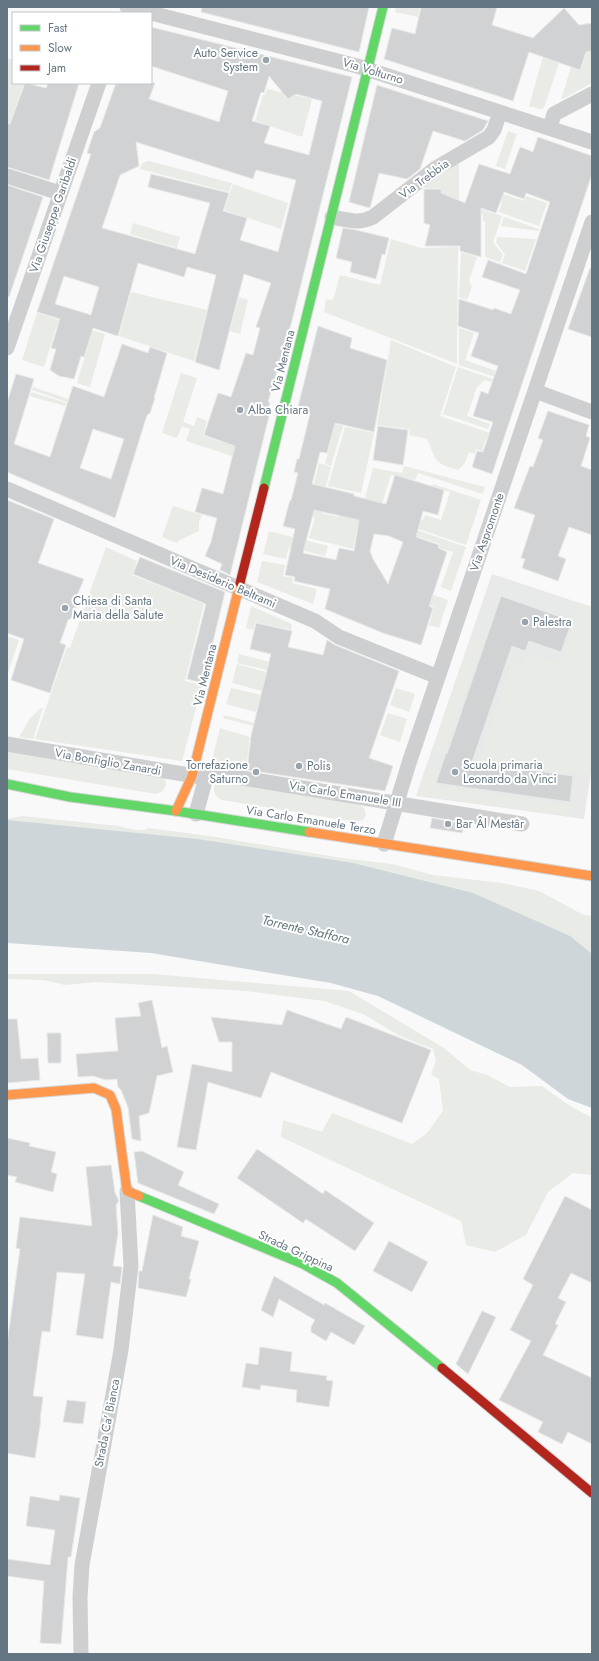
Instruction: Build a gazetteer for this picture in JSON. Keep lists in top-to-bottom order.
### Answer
{
  "streets": {
    "street": [
      "Via Volturno",
      "Via Trebbia",
      "Via Giuseppe Garibaldi",
      "Via Mentana",
      "Via Aspromonte",
      "Via Desiderio Beltrami",
      "Via Bonfiglio Zanardi",
      "Via Carlo Emanuele III",
      "Via Carlo Emanuele Terzo",
      "Strada Grippina",
      "Strada Ca' Bianca"
    ]
  },
  "crossings": [
    ["Via Volturno", "Via Trebbia"],
    ["Via Volturno", "Via Mentana"],
    ["Via Trebbia", "Via Mentana"],
    ["Via Mentana", "Via Desiderio Beltrami"],
    ["Via Mentana", "Via Bonfiglio Zanardi"],
    ["Via Mentana", "Via Carlo Emanuele Terzo"],
    ["Via Aspromonte", "Via Desiderio Beltrami"],
    ["Via Aspromonte", "Via Carlo Emanuele III"],
    ["Via Aspromonte", "Via Carlo Emanuele Terzo"],
    ["Via Bonfiglio Zanardi", "Via Carlo Emanuele III"],
    ["Strada Grippina", "Strada Ca' Bianca"]
  ],
  "water": ["Torrente Staffora"],
  "places": [
    "Auto Service System",
    "Alba Chiara",
    "Chiesa di Santa Maria della Salute",
    "Palestra",
    "Polis",
    "Torrefazione Saturno",
    "Scuola primaria Leonardo da Vinci",
    "Bar Âl Mestâr"
  ],
  "legend": ["Fast", "Slow", "Jam"]
}
